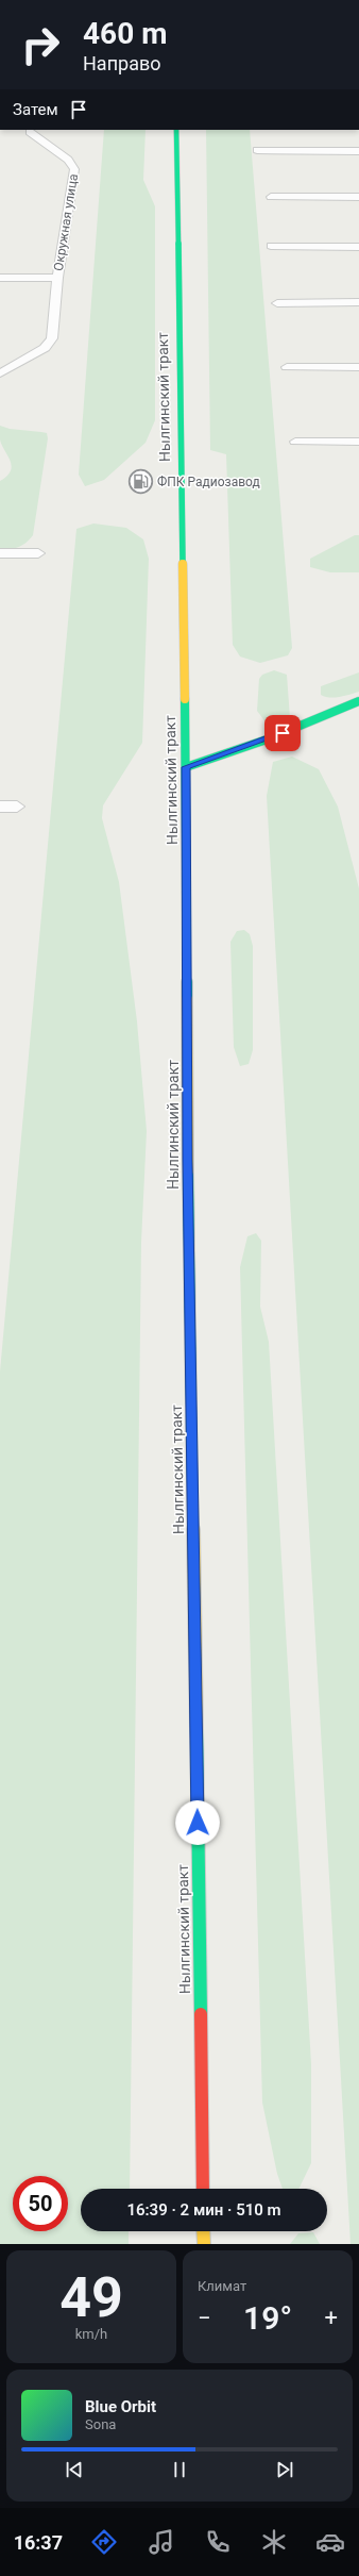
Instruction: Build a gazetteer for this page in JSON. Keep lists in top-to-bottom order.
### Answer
{
  "streets": {
    "main road": ["Нылгинский тракт"],
    "street": ["Окружная улица"]
  },
  "places": {
    "fuel station": ["ФПК Радиозавод"]
  },
  "page": {
    "turn": ["460 m", "Направо"],
    "then": "Затем",
    "limit": "50",
    "trip": "16:39 · 2 мин · 510 m",
    "tile": [
      ["49", "km/h"],
      "Климат"
    ],
    "heat": ["−", "19°", "+"],
    "song": ["Blue Orbit", "Sona"],
    "tabs": "16:37"
  }
}
